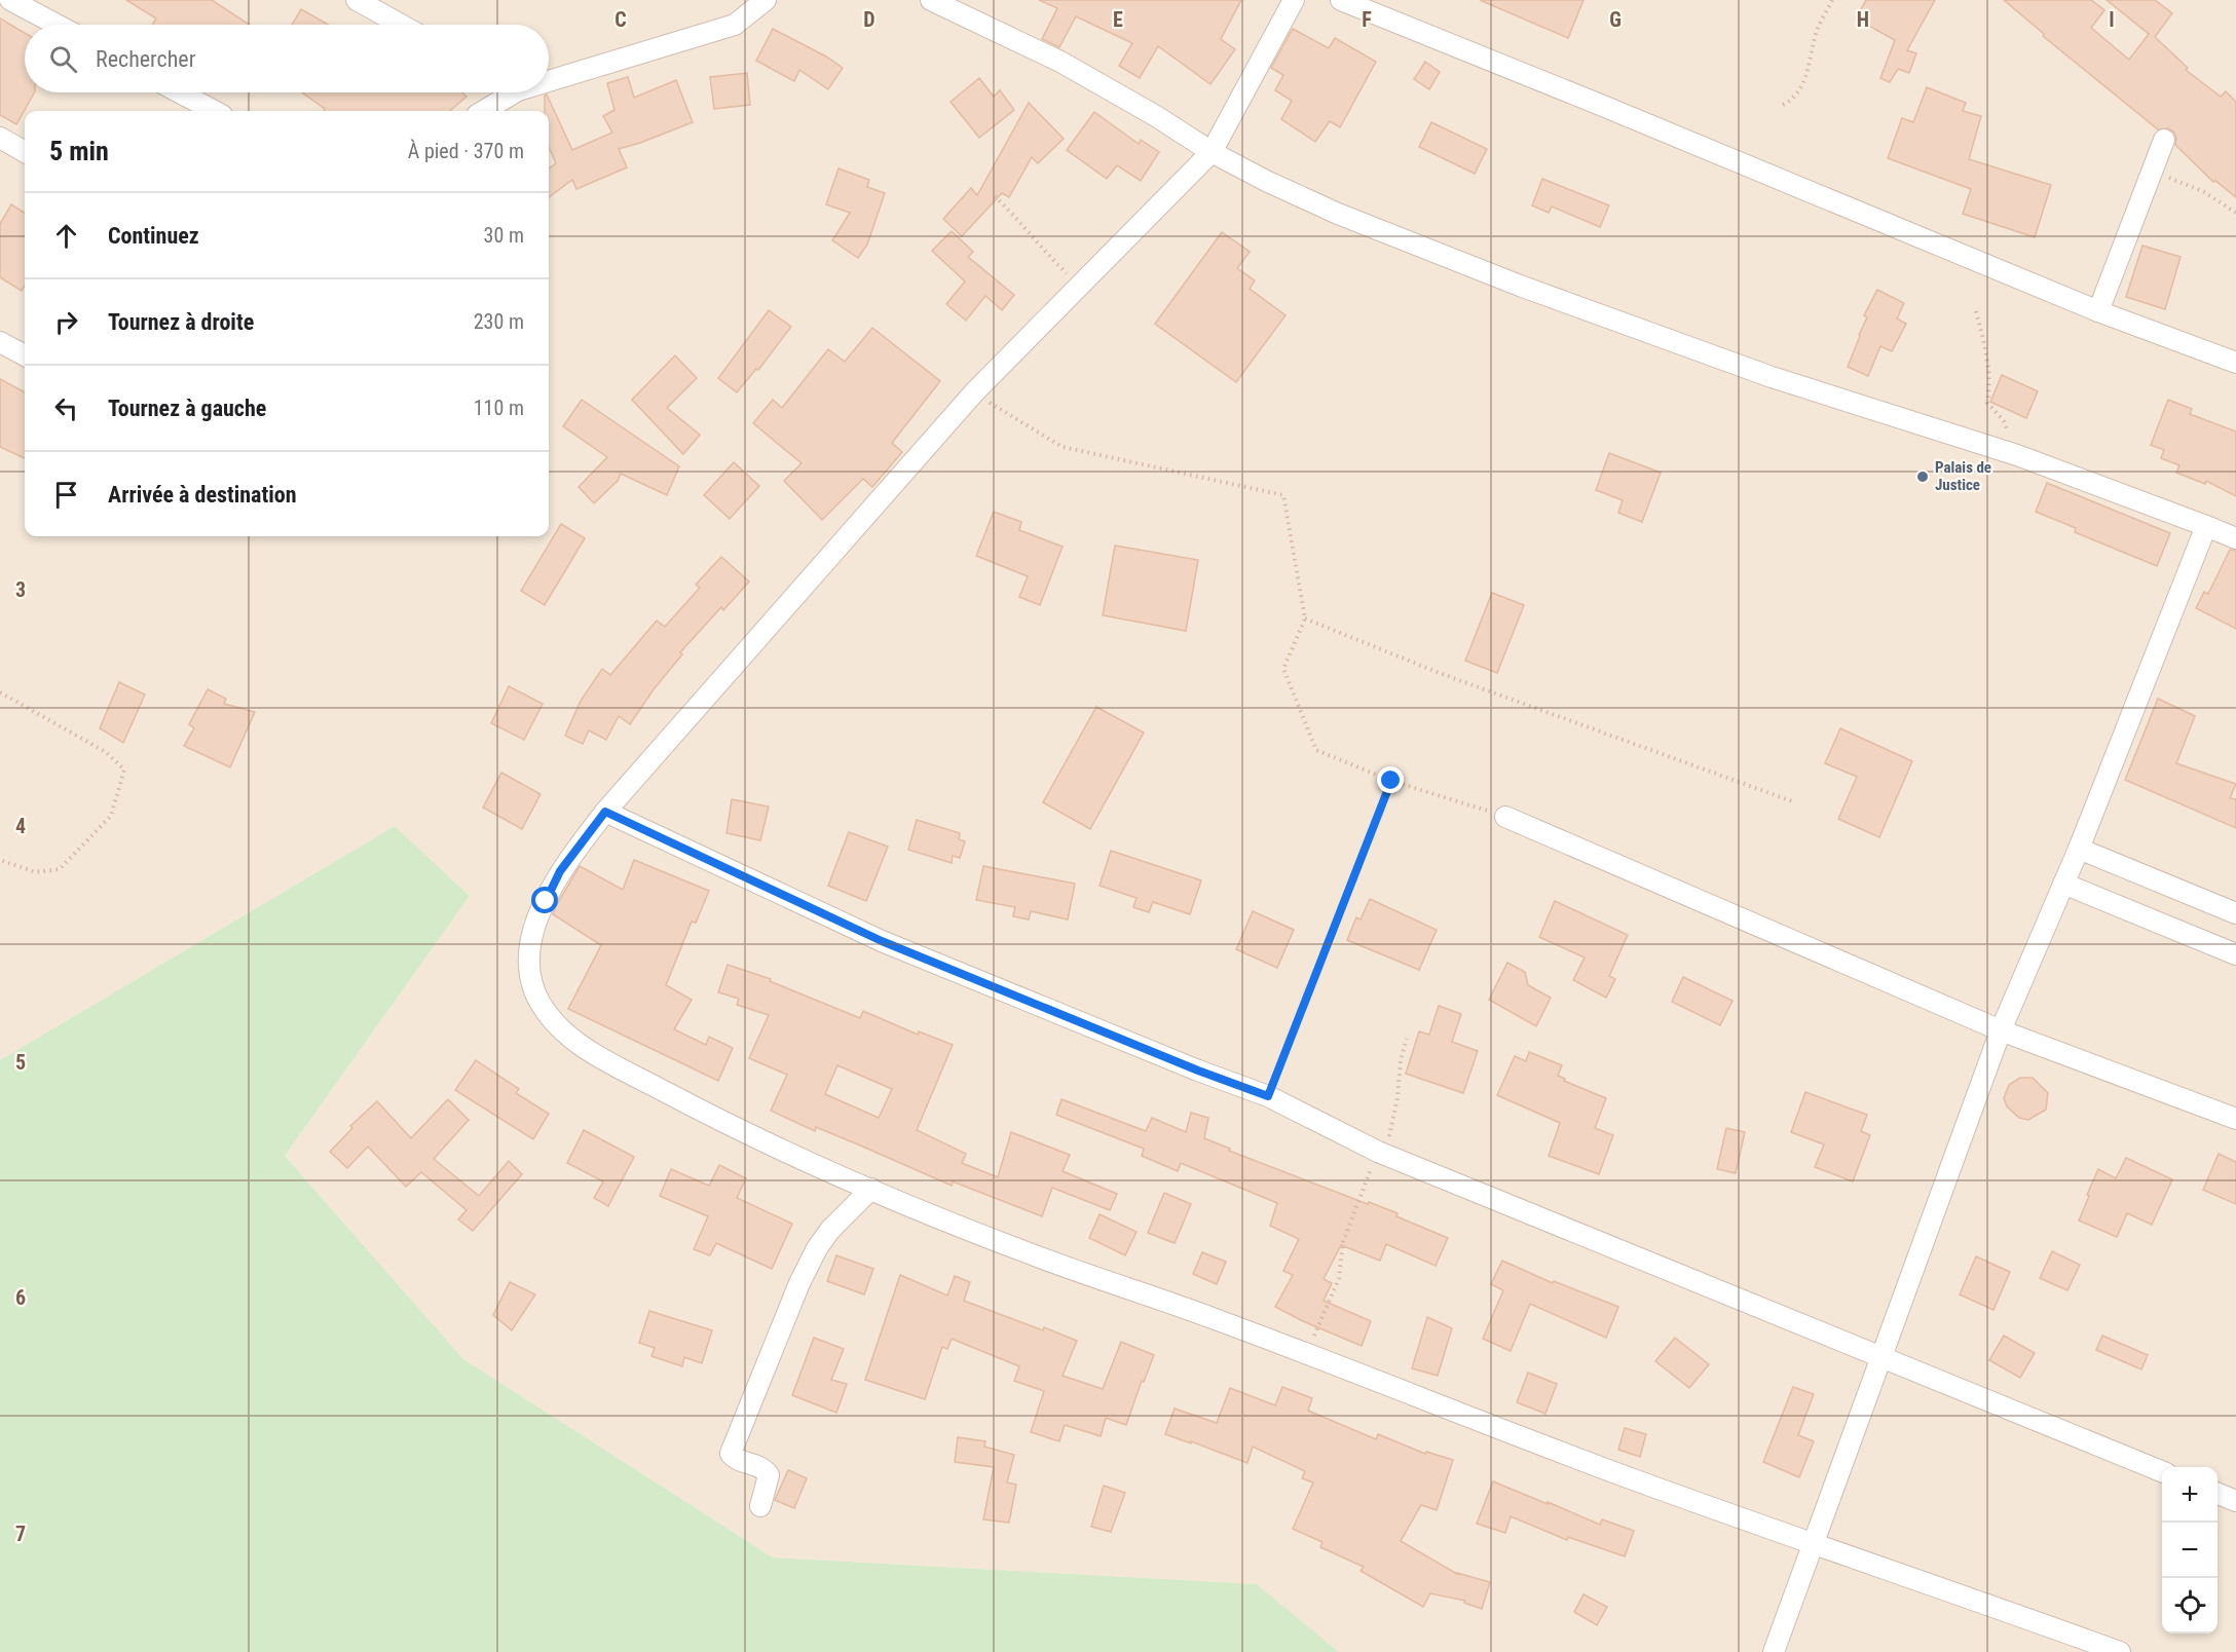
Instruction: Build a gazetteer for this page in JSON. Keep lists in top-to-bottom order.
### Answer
{
  "places": ["Palais de Justice"],
  "page": {
    "search": "Rechercher",
    "heading": ["5 min", "À pied · 370 m"],
    "list": [
      ["Continuez", "30 m"],
      ["Tournez à droite", "230 m"],
      ["Tournez à gauche", "110 m"],
      "Arrivée à destination"
    ],
    "map_buttons": ["+", "−"]
  },
  "grid": {
    "columns": [
      "C",
      "D",
      "E",
      "F",
      "G",
      "H",
      "I"
    ],
    "rows": [
      "3",
      "4",
      "5",
      "6",
      "7"
    ]
  }
}
